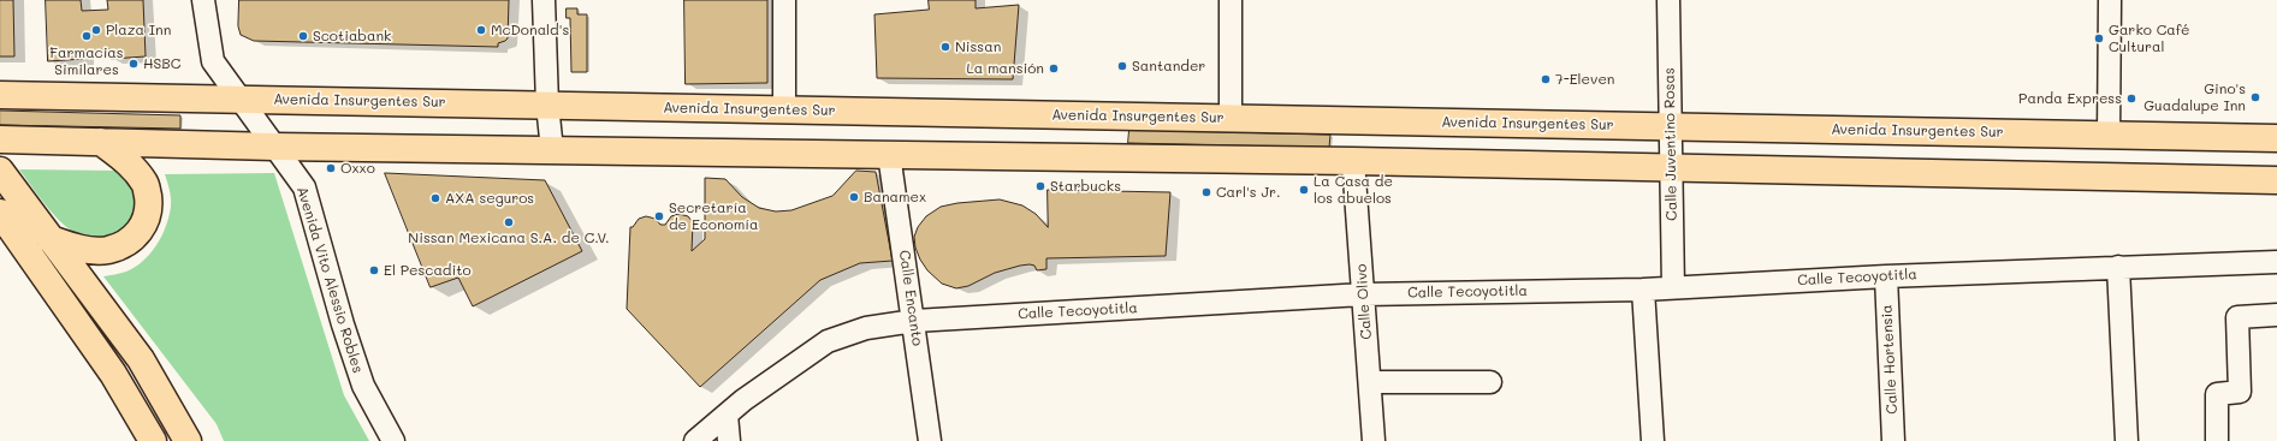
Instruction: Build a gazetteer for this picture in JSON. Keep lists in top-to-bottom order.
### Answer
{
  "streets": {
    "main road": ["Avenida Insurgentes Sur"],
    "street": [
      "Calle Juventino Rosas",
      "Calle Tecoyotitla",
      "Avenida Vito Alessio Robles",
      "Calle Encanto",
      "Calle Olivo",
      "Calle Hortensia"
    ]
  },
  "crossings": [
    ["Avenida Insurgentes Sur", "Calle Juventino Rosas"],
    ["Avenida Insurgentes Sur", "Avenida Vito Alessio Robles"],
    ["Calle Juventino Rosas", "Calle Tecoyotitla"],
    ["Calle Tecoyotitla", "Calle Encanto"],
    ["Calle Tecoyotitla", "Calle Olivo"],
    ["Calle Tecoyotitla", "Calle Hortensia"]
  ],
  "places": [
    "Plaza Inn",
    "McDonald's",
    "Farmacias Similares",
    "Scotiabank",
    "Garko Café Cultural",
    "Nissan",
    "HSBC",
    "Santander",
    "La mansión",
    "7-Eleven",
    "Gino's Guadalupe Inn",
    "Panda Express",
    "Oxxo",
    "Starbucks",
    "La Casa de los abuelos",
    "Carl's Jr.",
    "Banamex",
    "AXA seguros",
    "Secretaría de Economía",
    "Nissan Mexicana S.A. de C.V.",
    "El Pescadito"
  ]
}
